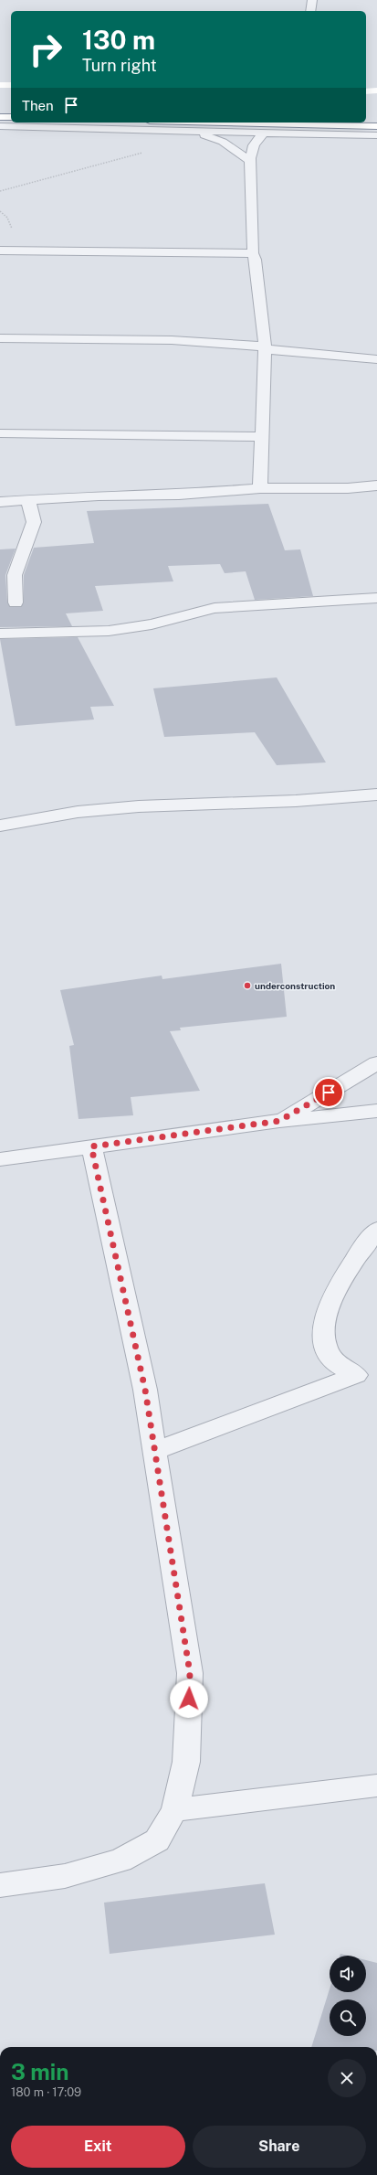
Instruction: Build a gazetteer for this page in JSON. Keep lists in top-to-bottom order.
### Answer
{
  "places": ["underconstruction"],
  "page": {
    "turn": ["130 m", "Turn right"],
    "then": "Then",
    "heading": ["3 min", "180 m · 17:09"],
    "buttons": ["Exit", "Share"]
  }
}
